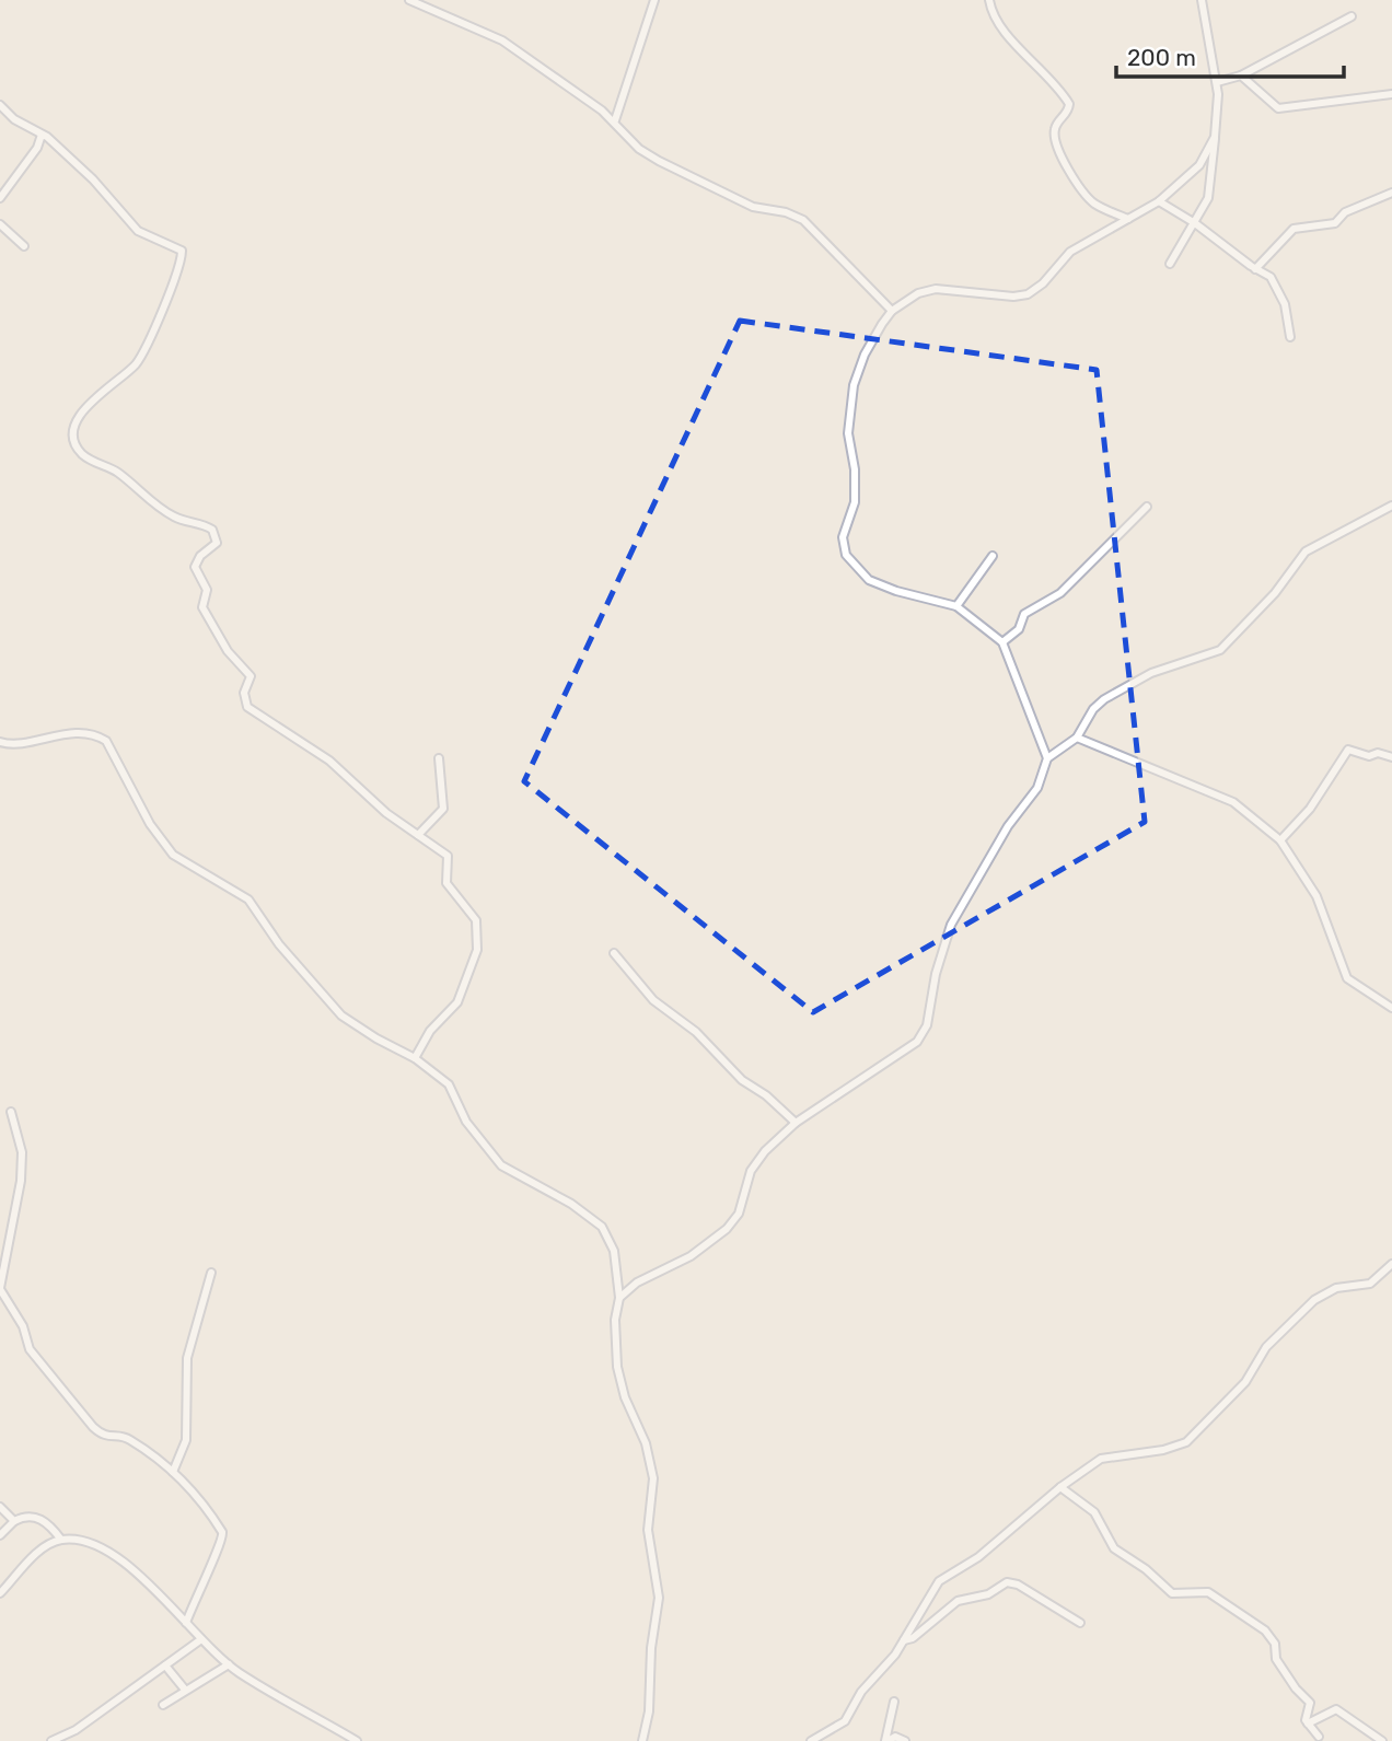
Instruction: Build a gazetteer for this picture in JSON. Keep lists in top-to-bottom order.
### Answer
{
  "scale_bar": "200 m"
}
